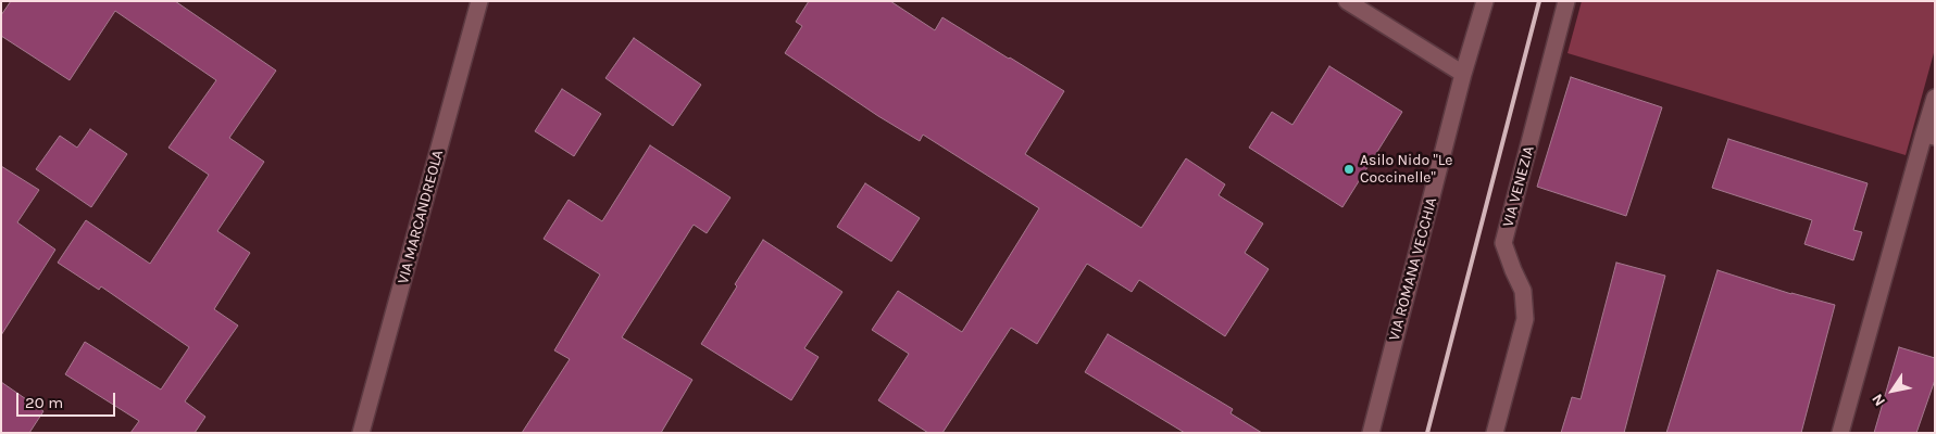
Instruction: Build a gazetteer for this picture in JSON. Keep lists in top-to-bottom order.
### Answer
{
  "streets": {
    "street": ["VIA VENEZIA", "VIA MARCANDREOLA", "VIA ROMANA VECCHIA"]
  },
  "places": ["Asilo Nido \"Le Coccinelle\""],
  "scale_bar": "20 m",
  "north": "bottom left"
}
